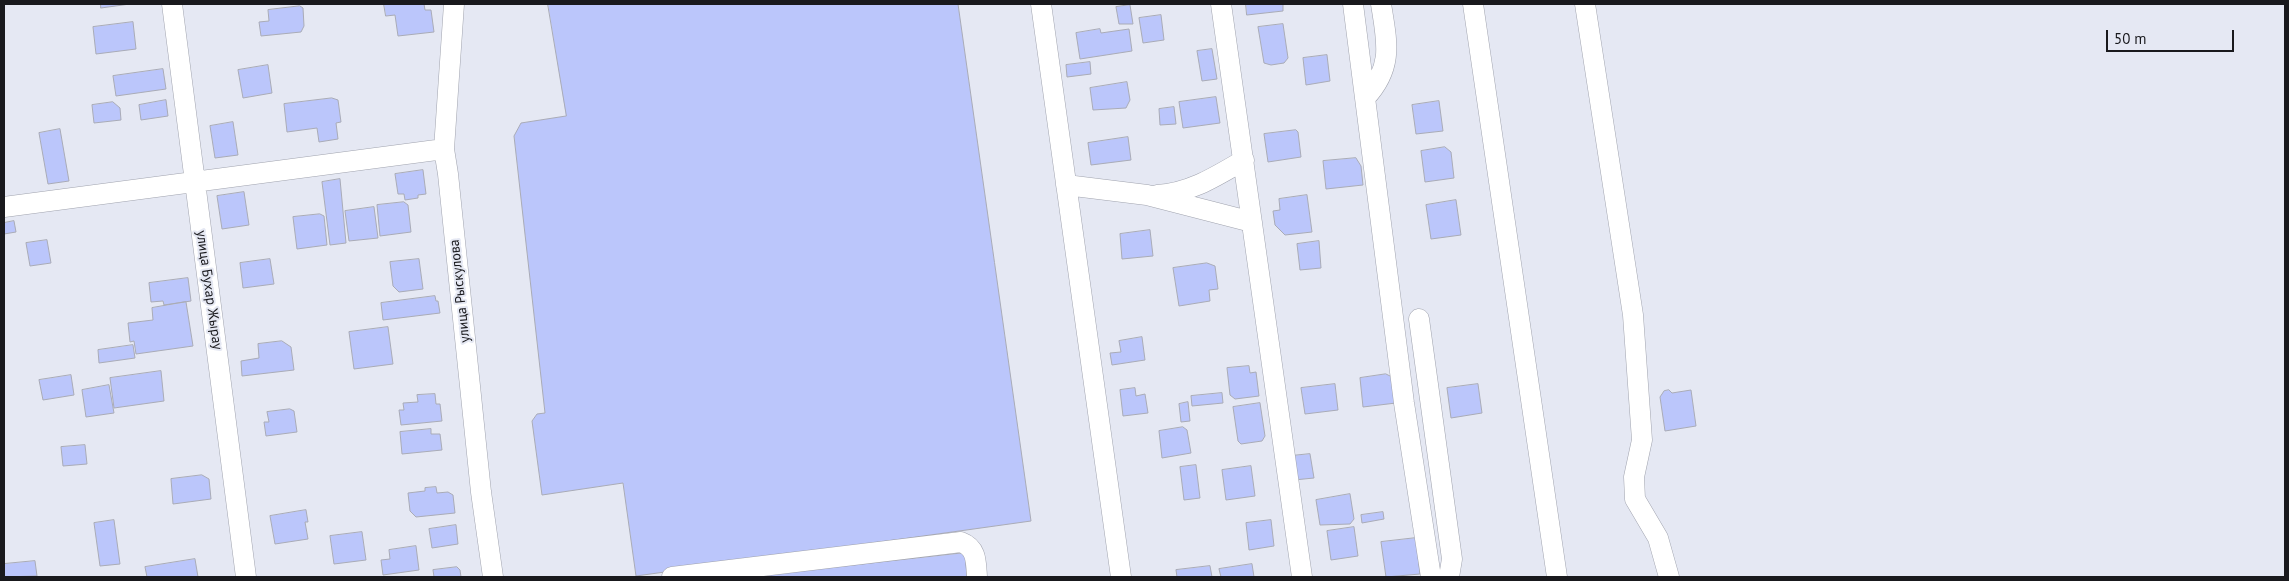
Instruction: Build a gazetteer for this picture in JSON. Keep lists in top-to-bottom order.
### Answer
{
  "streets": {
    "street": ["улица Бухар Жырау", "улица Рыскулова"]
  },
  "scale_bar": "50 m"
}
